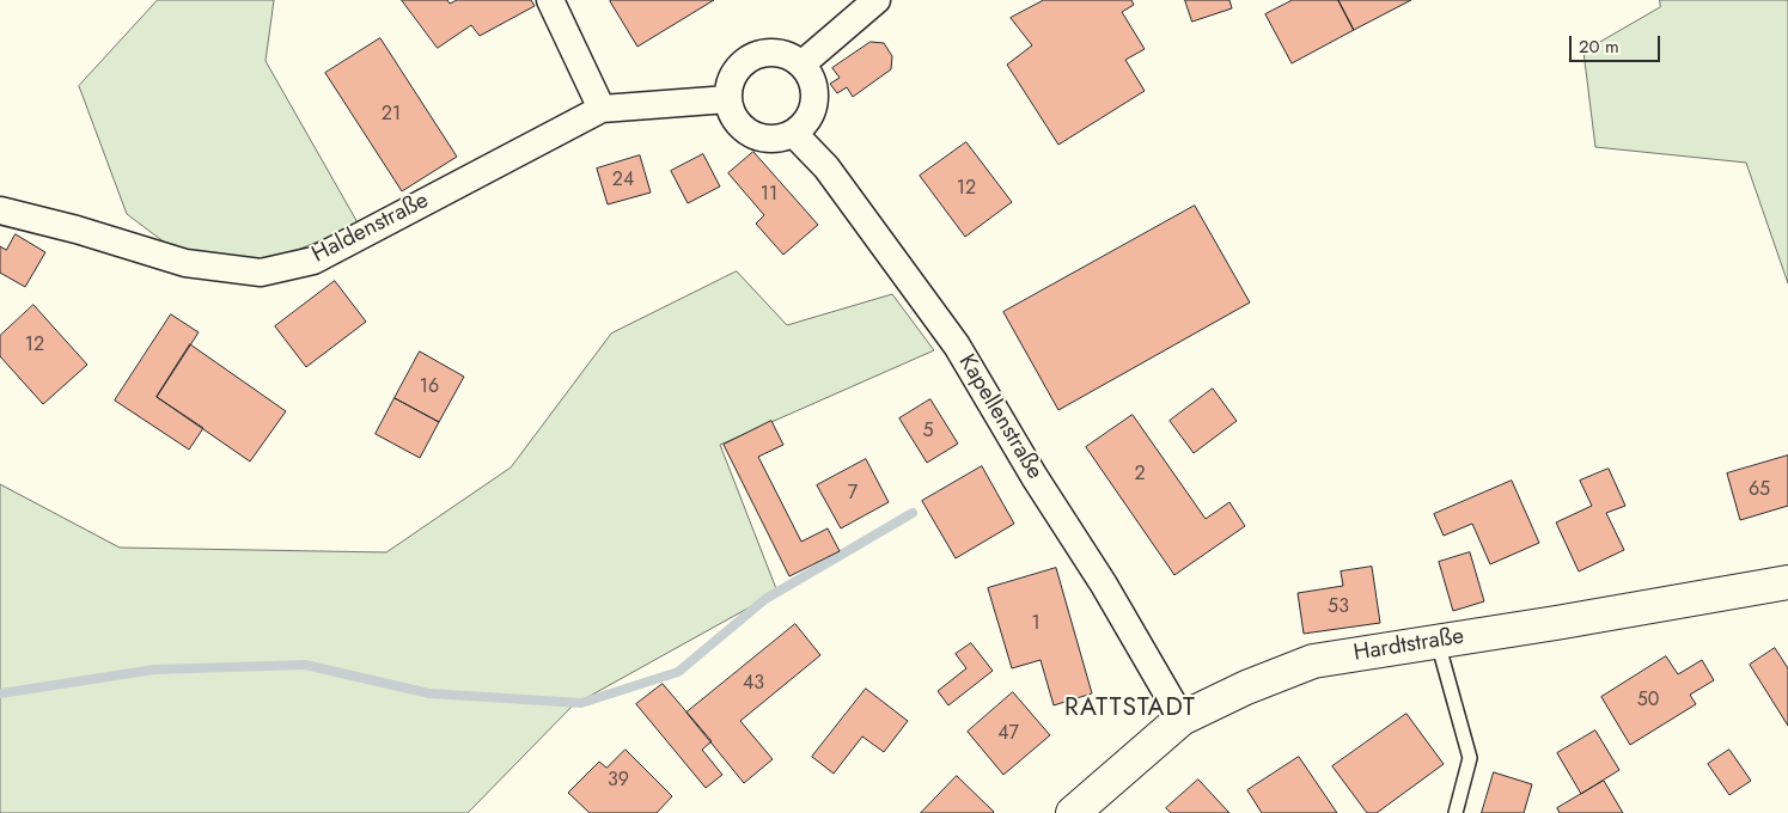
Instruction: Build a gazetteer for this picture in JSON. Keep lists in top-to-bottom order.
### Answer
{
  "streets": {
    "street": ["Haldenstraße", "Kapellenstraße", "Hardtstraße"]
  },
  "crossings": [
    ["Haldenstraße", "Kapellenstraße"],
    ["Kapellenstraße", "Hardtstraße"]
  ],
  "districts": ["RATTSTADT"],
  "house_numbers": [
    "21",
    "24",
    "12",
    "11",
    "12",
    "16",
    "5",
    "2",
    "65",
    "7",
    "53",
    "1",
    "43",
    "50",
    "47",
    "39"
  ],
  "scale_bar": "20 m"
}
